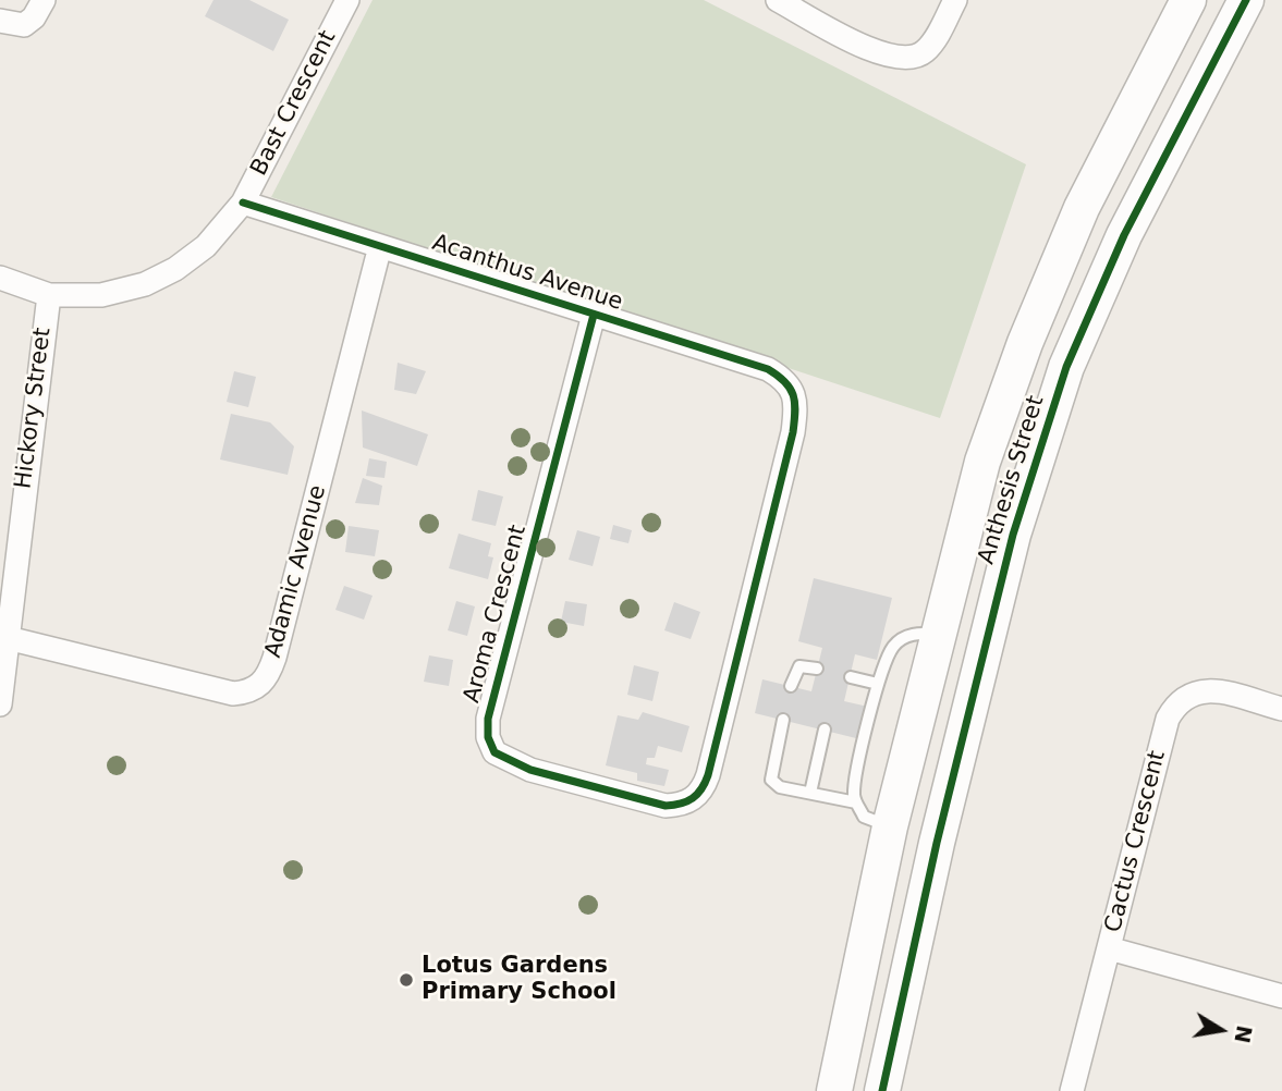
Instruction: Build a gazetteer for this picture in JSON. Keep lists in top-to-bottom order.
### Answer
{
  "streets": {
    "street": [
      "Bast Crescent",
      "Acanthus Avenue",
      "Hickory Street",
      "Anthesis Street",
      "Adamic Avenue",
      "Aroma Crescent",
      "Cactus Crescent"
    ]
  },
  "crossings": [
    ["Bast Crescent", "Acanthus Avenue"],
    ["Bast Crescent", "Hickory Street"],
    ["Acanthus Avenue", "Adamic Avenue"],
    ["Acanthus Avenue", "Aroma Crescent"],
    ["Hickory Street", "Adamic Avenue"]
  ],
  "places": ["Lotus Gardens Primary School"],
  "north": "right"
}
